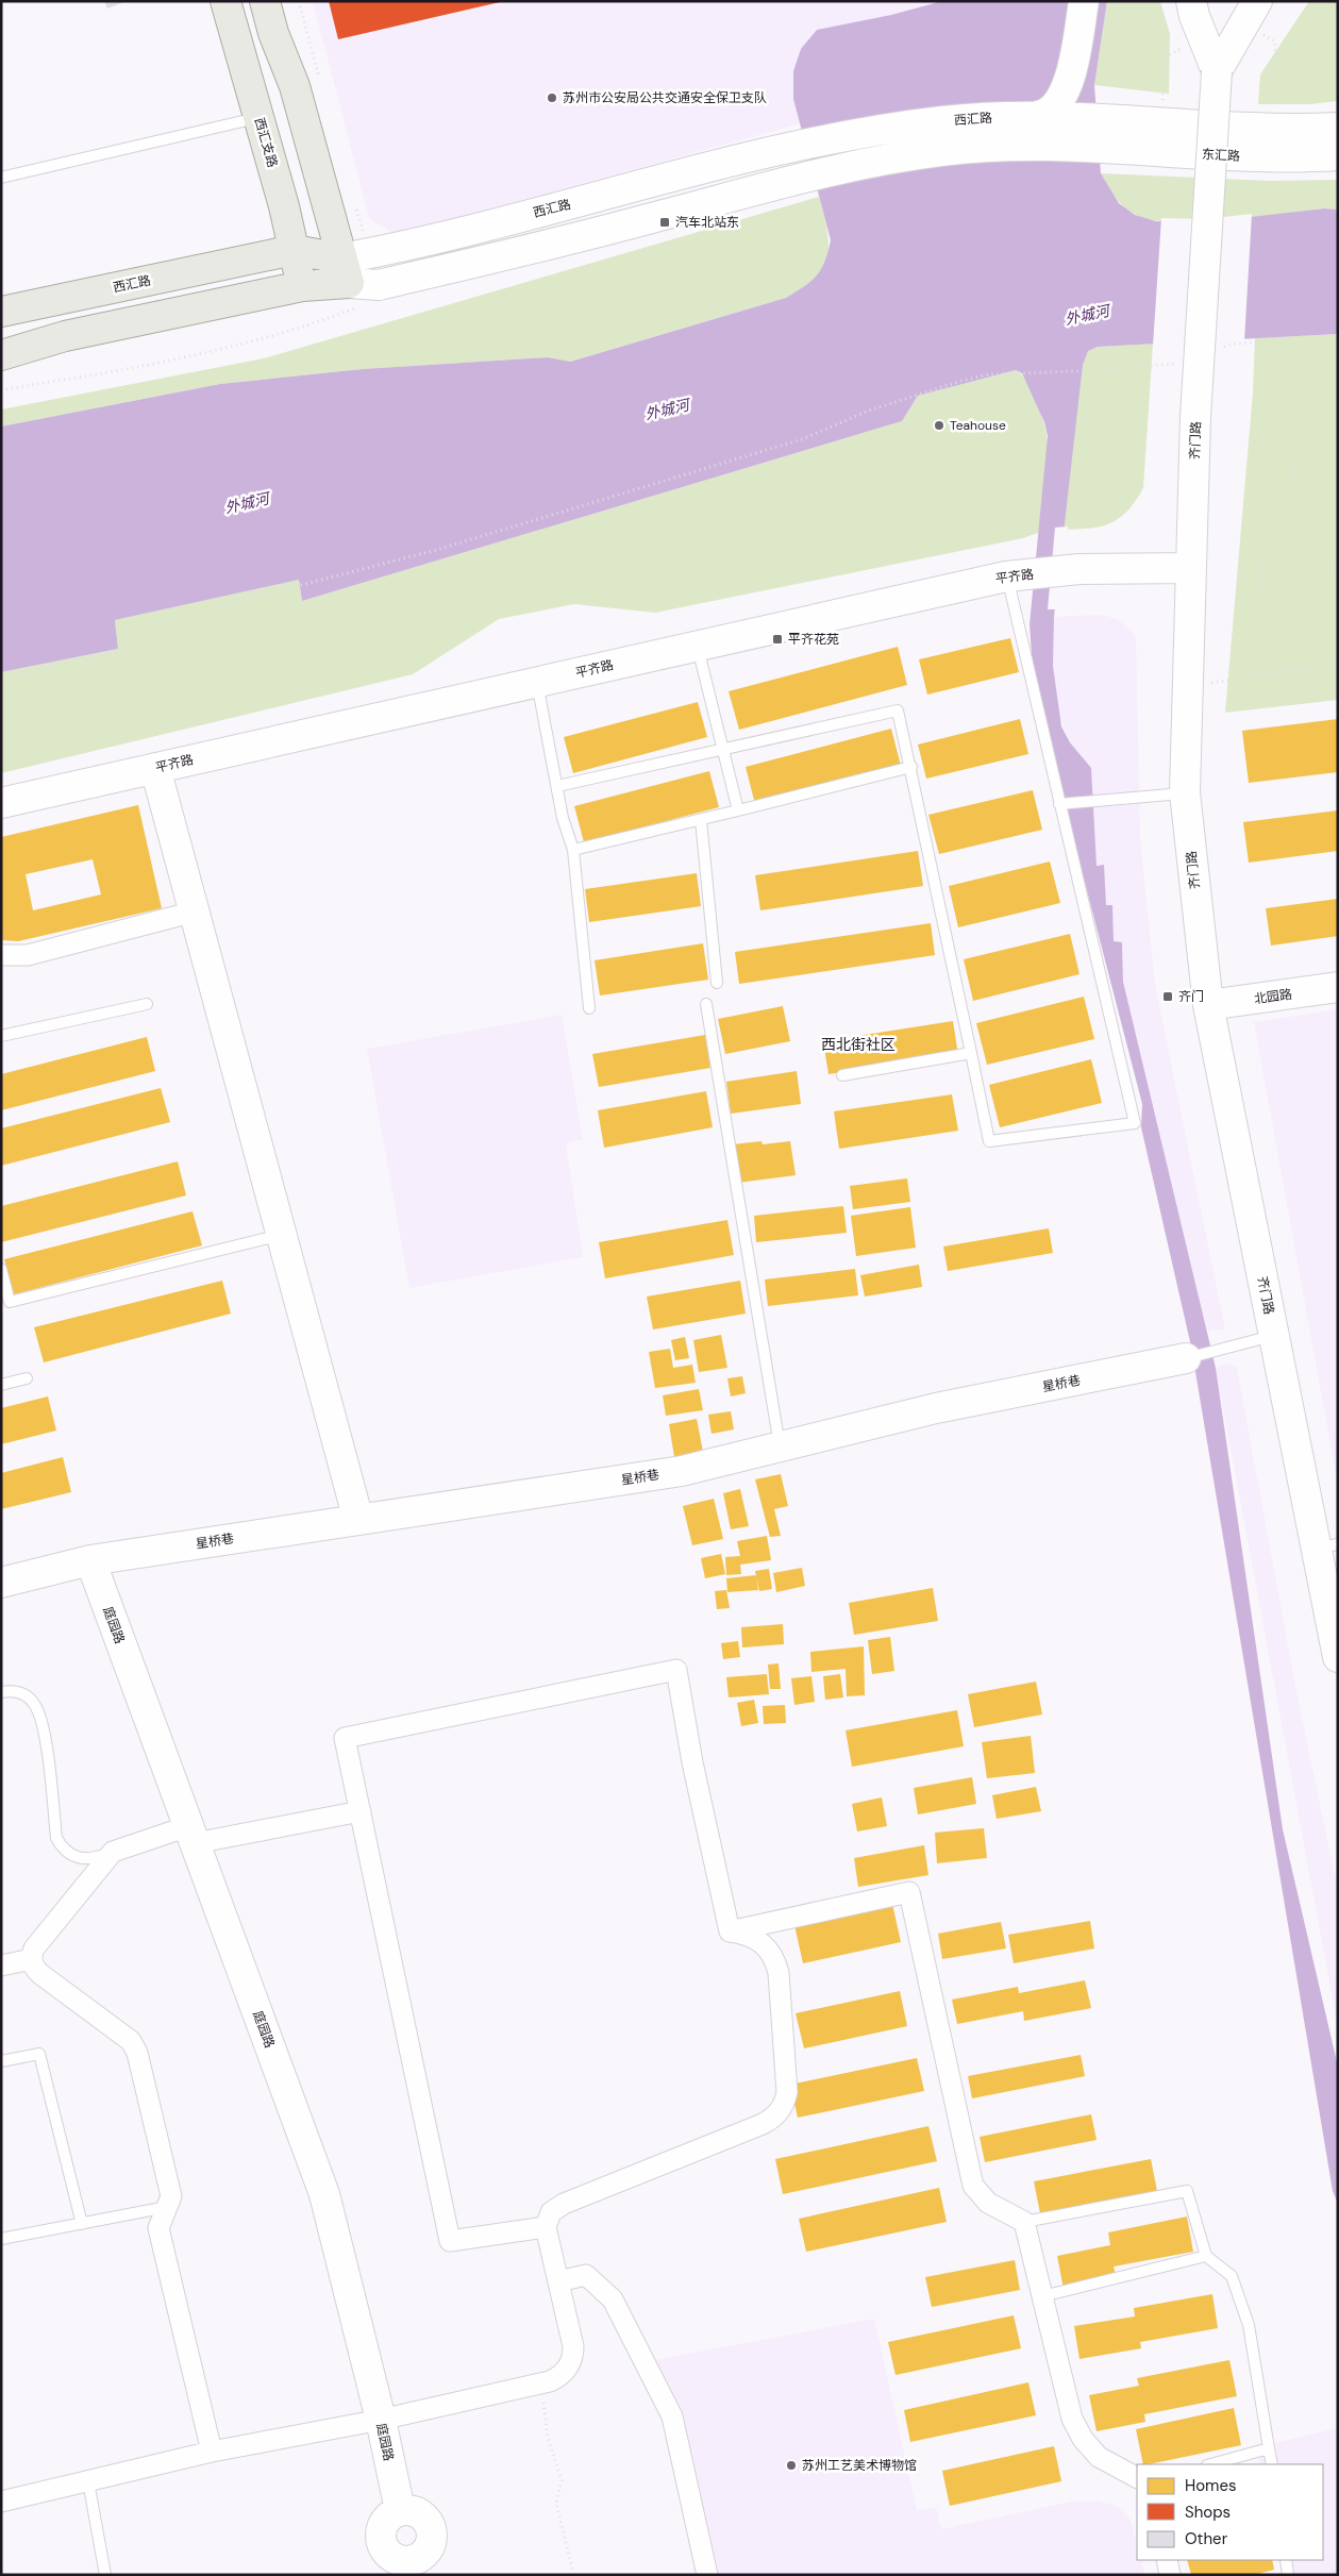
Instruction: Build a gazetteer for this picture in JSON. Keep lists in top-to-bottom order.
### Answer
{
  "streets": {
    "main road": [
      "西汇路",
      "西汇支路",
      "东汇路",
      "齐门路",
      "平齐路",
      "北园路",
      "星桥巷",
      "庭园路"
    ]
  },
  "crossings": [
    ["西汇路", "西汇支路"],
    ["西汇路", "东汇路"],
    ["齐门路", "平齐路"],
    ["齐门路", "北园路"],
    ["齐门路", "星桥巷"],
    ["星桥巷", "庭园路"]
  ],
  "districts": ["西北街社区"],
  "water": ["外城河"],
  "places": {
    "other": ["苏州市公安局公共交通安全保卫支队", "Teahouse", "苏州工艺美术博物馆"],
    "transit": ["汽车北站东", "平齐花苑", "齐门"]
  },
  "legend": ["Homes", "Shops", "Other"]
}
